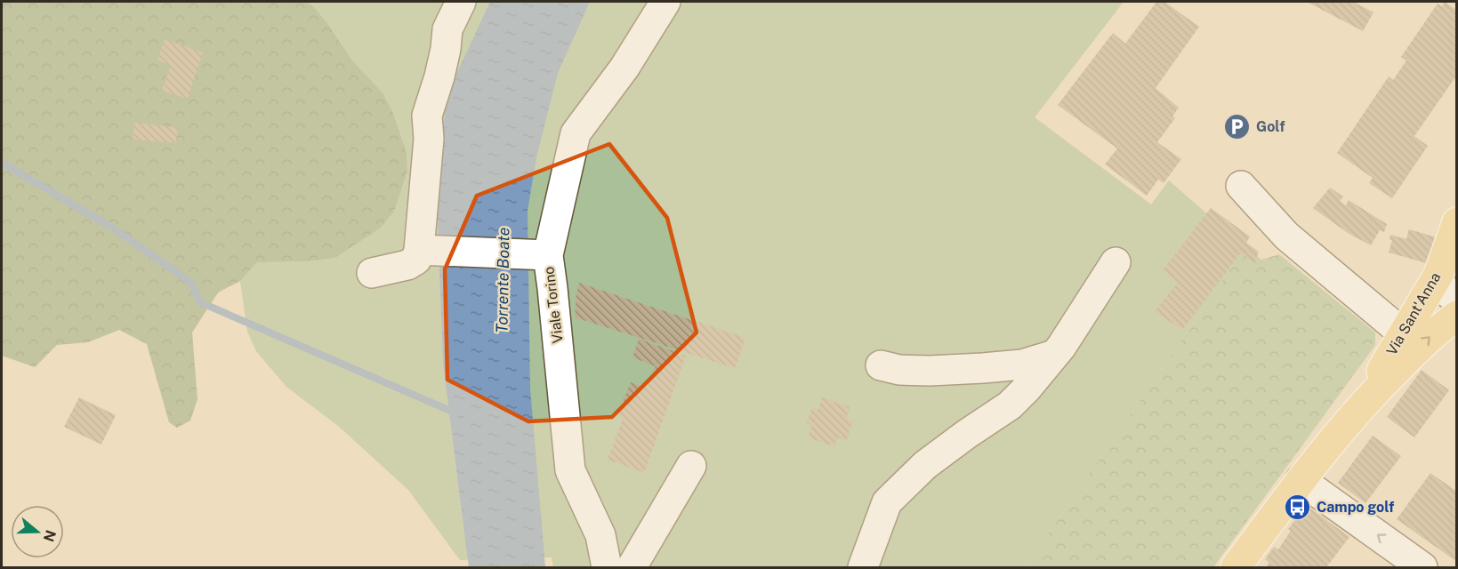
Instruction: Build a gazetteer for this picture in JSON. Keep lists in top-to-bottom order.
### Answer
{
  "streets": {
    "main road": ["Via Sant'Anna"],
    "street": ["Viale Torino"]
  },
  "water": ["Torrente Boate"],
  "places": {
    "parking": ["Golf"],
    "bus stop": ["Campo golf"]
  },
  "north": "right"
}
